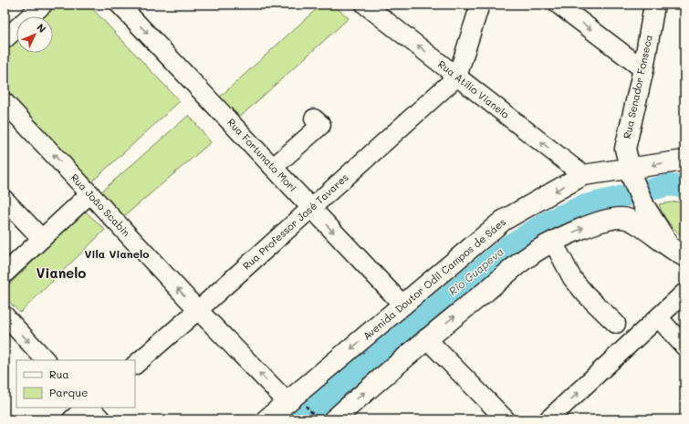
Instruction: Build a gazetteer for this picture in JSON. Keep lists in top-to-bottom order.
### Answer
{
  "streets": {
    "main road": ["Rua Senador Fonseca", "Avenida Doutor Odil Campos de Sáes"],
    "street": [
      "Rua Atílio Vianelo",
      "Rua Fortunato Mori",
      "Rua João Scabin",
      "Rua Professor José Tavares"
    ]
  },
  "crossings": [
    ["Rua Senador Fonseca", "Avenida Doutor Odil Campos de Sáes"],
    ["Rua Atílio Vianelo", "Rua Professor José Tavares"],
    ["Rua Atílio Vianelo", "Avenida Doutor Odil Campos de Sáes"],
    ["Rua Fortunato Mori", "Rua Professor José Tavares"],
    ["Rua Fortunato Mori", "Avenida Doutor Odil Campos de Sáes"],
    ["Rua João Scabin", "Rua Professor José Tavares"],
    ["Rua João Scabin", "Avenida Doutor Odil Campos de Sáes"]
  ],
  "one_way": ["Rua Fortunato Mori", "Rua João Scabin"],
  "districts": ["Vila Vianelo", "Vianelo"],
  "water": ["Rio Guapeva"],
  "legend": ["Rua", "Parque"],
  "north": "top right"
}
